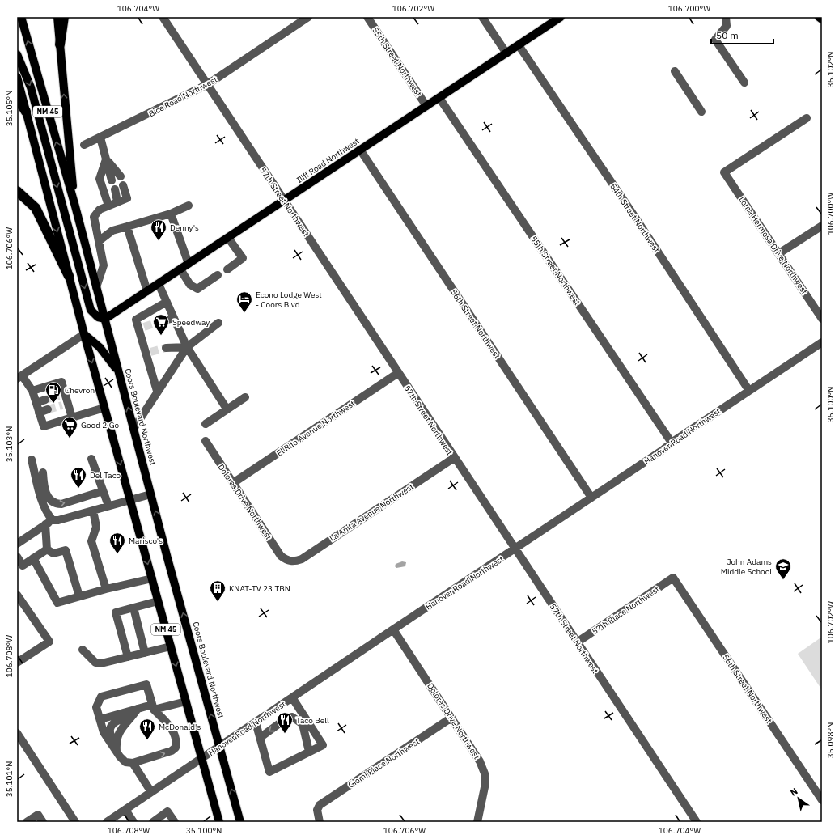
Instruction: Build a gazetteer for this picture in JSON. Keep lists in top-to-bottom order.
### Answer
{
  "streets": {
    "main road": ["NM 45", "Iliff Road Northwest", "Coors Boulevard Northwest"],
    "street": [
      "55th Street Northwest",
      "Bice Road Northwest",
      "57th Street Northwest",
      "54th Street Northwest",
      "Loma Hermosa Drive Northwest",
      "56th Street Northwest",
      "El Rito Avenue Northwest",
      "Hanover Road Northwest",
      "Dolores Drive Northwest",
      "La Anita Avenue Northwest",
      "57th Place Northwest",
      "Giomi Place Northwest"
    ]
  },
  "crossings": [
    ["55th Street Northwest", "Iliff Road Northwest"],
    ["55th Street Northwest", "Hanover Road Northwest"],
    ["Bice Road Northwest", "57th Street Northwest"],
    ["NM 45", "Hanover Road Northwest"],
    ["Iliff Road Northwest", "57th Street Northwest"],
    ["Iliff Road Northwest", "54th Street Northwest"],
    ["Iliff Road Northwest", "56th Street Northwest"],
    ["Iliff Road Northwest", "Coors Boulevard Northwest"],
    ["57th Street Northwest", "El Rito Avenue Northwest"],
    ["57th Street Northwest", "Hanover Road Northwest"],
    ["57th Street Northwest", "La Anita Avenue Northwest"],
    ["57th Street Northwest", "57th Place Northwest"],
    ["54th Street Northwest", "Hanover Road Northwest"],
    ["56th Street Northwest", "Hanover Road Northwest"],
    ["56th Street Northwest", "57th Place Northwest"],
    ["Coors Boulevard Northwest", "Hanover Road Northwest"],
    ["El Rito Avenue Northwest", "Dolores Drive Northwest"],
    ["Hanover Road Northwest", "Dolores Drive Northwest"],
    ["Dolores Drive Northwest", "La Anita Avenue Northwest"],
    ["Dolores Drive Northwest", "Giomi Place Northwest"]
  ],
  "places": {
    "restaurant": [
      "Denny's",
      "Del Taco",
      "Marisco's",
      "Taco Bell",
      "McDonald's"
    ],
    "hotel": ["Econo Lodge West - Coors Blvd"],
    "supermarket": ["Speedway", "Good 2 Go"],
    "fuel station": ["Chevron"],
    "school or university": ["John Adams Middle School"],
    "building": ["KNAT-TV 23 TBN"]
  },
  "scale_bar": "50 m",
  "north": "top left",
  "coordinates": [
    "106.704°W",
    "106.702°W",
    "106.700°W",
    "35.102°N",
    "35.105°N",
    "106.706°W",
    "35.100°N",
    "35.103°N",
    "106.708°W",
    "35.098°N",
    "35.101°N"
  ]
}
